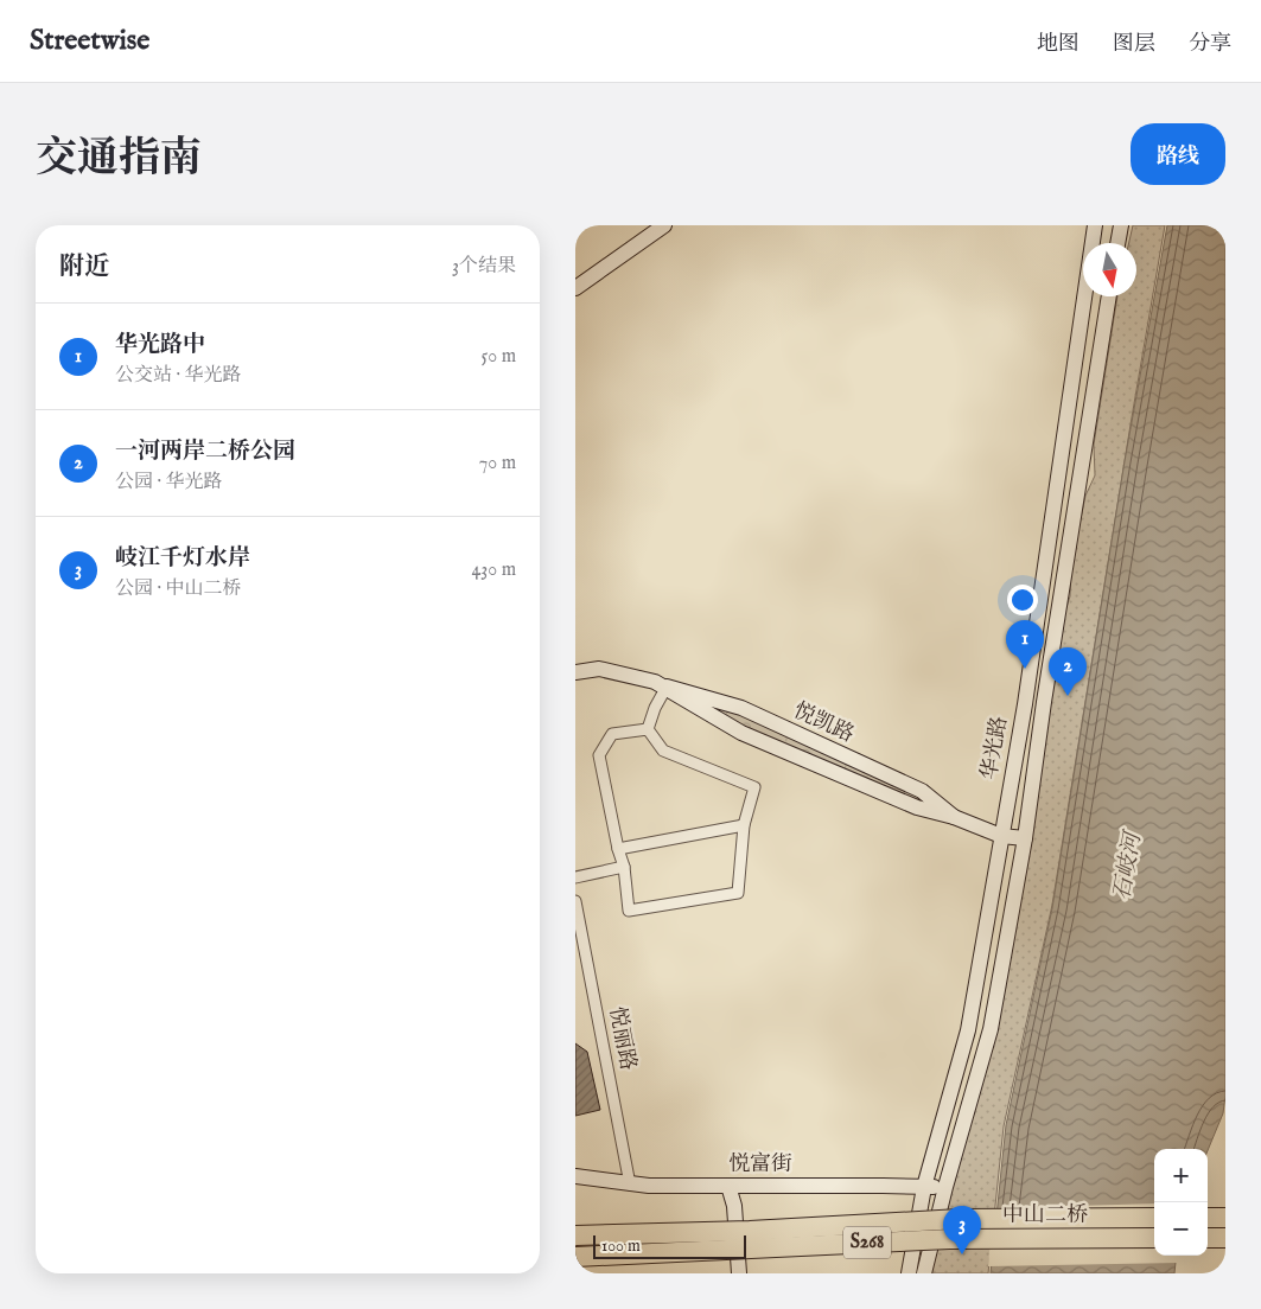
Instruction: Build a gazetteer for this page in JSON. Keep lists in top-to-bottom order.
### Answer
{
  "streets": {
    "highway": ["中山二桥", "S268"],
    "main road": ["悦凯路", "华光路", "悦富街"],
    "street": ["悦丽路"]
  },
  "crossings": [
    ["悦凯路", "华光路"],
    ["华光路", "悦富街"],
    ["悦丽路", "悦富街"]
  ],
  "water": ["石岐河"],
  "scale_bar": "100 m",
  "north": "bottom",
  "page": {
    "header": "Streetwise",
    "nav": ["地图", "图层", "分享"],
    "title": "交通指南",
    "buttons": "路线",
    "heading": ["附近", "3个结果"],
    "list": [
      {
        "mark": "1",
        "name": "华光路中",
        "note": "公交站 · 华光路",
        "value": "50 m"
      },
      {
        "mark": "2",
        "name": "一河两岸二桥公园",
        "note": "公园 · 华光路",
        "value": "70 m"
      },
      {
        "mark": "3",
        "name": "岐江千灯水岸",
        "note": "公园 · 中山二桥",
        "value": "430 m"
      }
    ],
    "pins": ["1", "2", "3"],
    "map_buttons": ["+", "−"],
    "scale": "100 m"
  }
}
